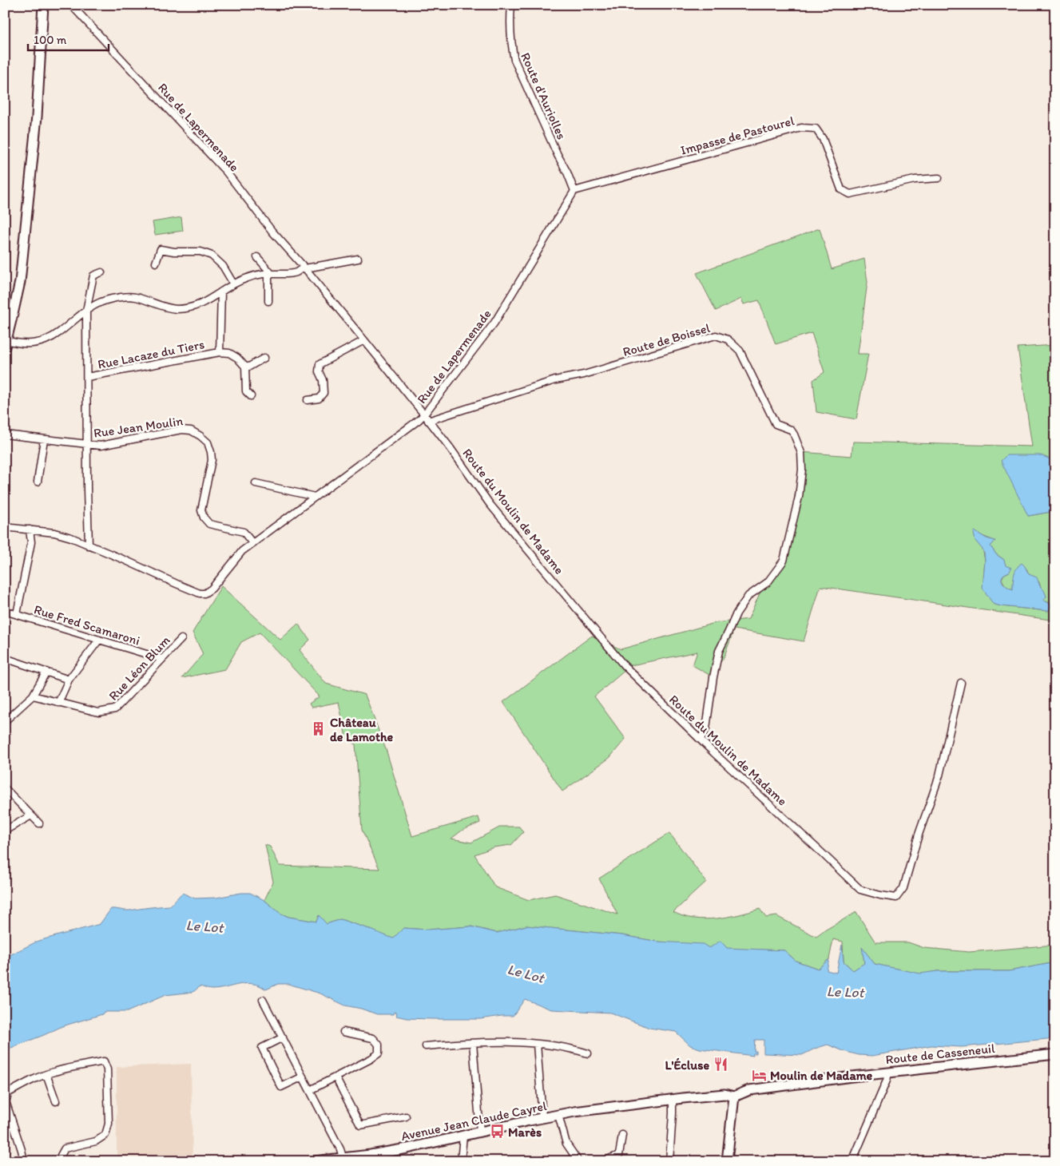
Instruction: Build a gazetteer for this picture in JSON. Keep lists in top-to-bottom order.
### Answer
{
  "streets": {
    "main road": ["Route de Casseneuil", "Avenue Jean Claude Cayrel"],
    "street": [
      "Route d'Auriolles",
      "Rue de Lapermenade",
      "Impasse de Pastourel",
      "Route de Boissel",
      "Rue Lacaze du Tiers",
      "Rue Jean Moulin",
      "Route du Moulin de Madame",
      "Rue Fred Scamaroni",
      "Rue Léon Blum"
    ]
  },
  "crossings": [
    ["Route d'Auriolles", "Rue de Lapermenade"],
    ["Route d'Auriolles", "Impasse de Pastourel"],
    ["Rue de Lapermenade", "Impasse de Pastourel"],
    ["Rue de Lapermenade", "Route du Moulin de Madame"],
    ["Route de Boissel", "Route du Moulin de Madame"],
    ["Rue Lacaze du Tiers", "Rue Jean Moulin"],
    ["Rue Fred Scamaroni", "Rue Léon Blum"],
    ["Route de Casseneuil", "Avenue Jean Claude Cayrel"]
  ],
  "water": ["Le Lot"],
  "places": {
    "building": ["Château de Lamothe"],
    "restaurant": ["L'Écluse"],
    "hotel": ["Moulin de Madame"],
    "bus stop": ["Marès"]
  },
  "scale_bar": "100 m"
}
